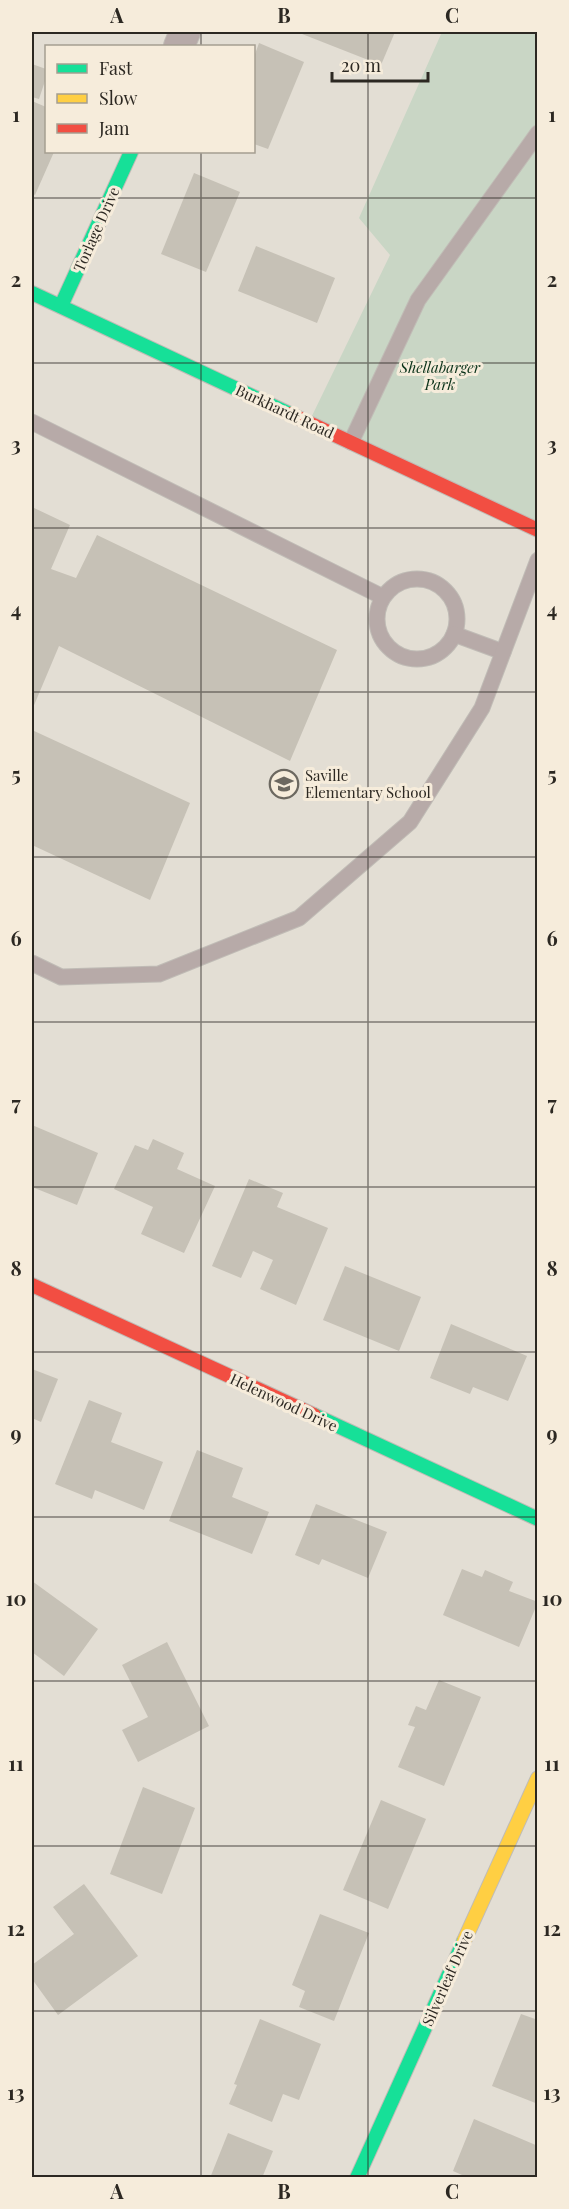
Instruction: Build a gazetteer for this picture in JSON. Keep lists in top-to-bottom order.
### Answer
{
  "streets": {
    "street": [
      "Torlage Drive",
      "Burkhardt Road",
      "Helenwood Drive",
      "Silverleaf Drive"
    ]
  },
  "crossings": [
    ["Torlage Drive", "Burkhardt Road"]
  ],
  "parks": ["Shellabarger Park"],
  "places": {
    "school or university": ["Saville Elementary School"]
  },
  "legend": ["Fast", "Slow", "Jam"],
  "scale_bar": "20 m",
  "grid": {
    "columns": ["A", "B", "C"],
    "rows": [
      "1",
      "2",
      "3",
      "4",
      "5",
      "6",
      "7",
      "8",
      "9",
      "10",
      "11",
      "12",
      "13"
    ]
  }
}
